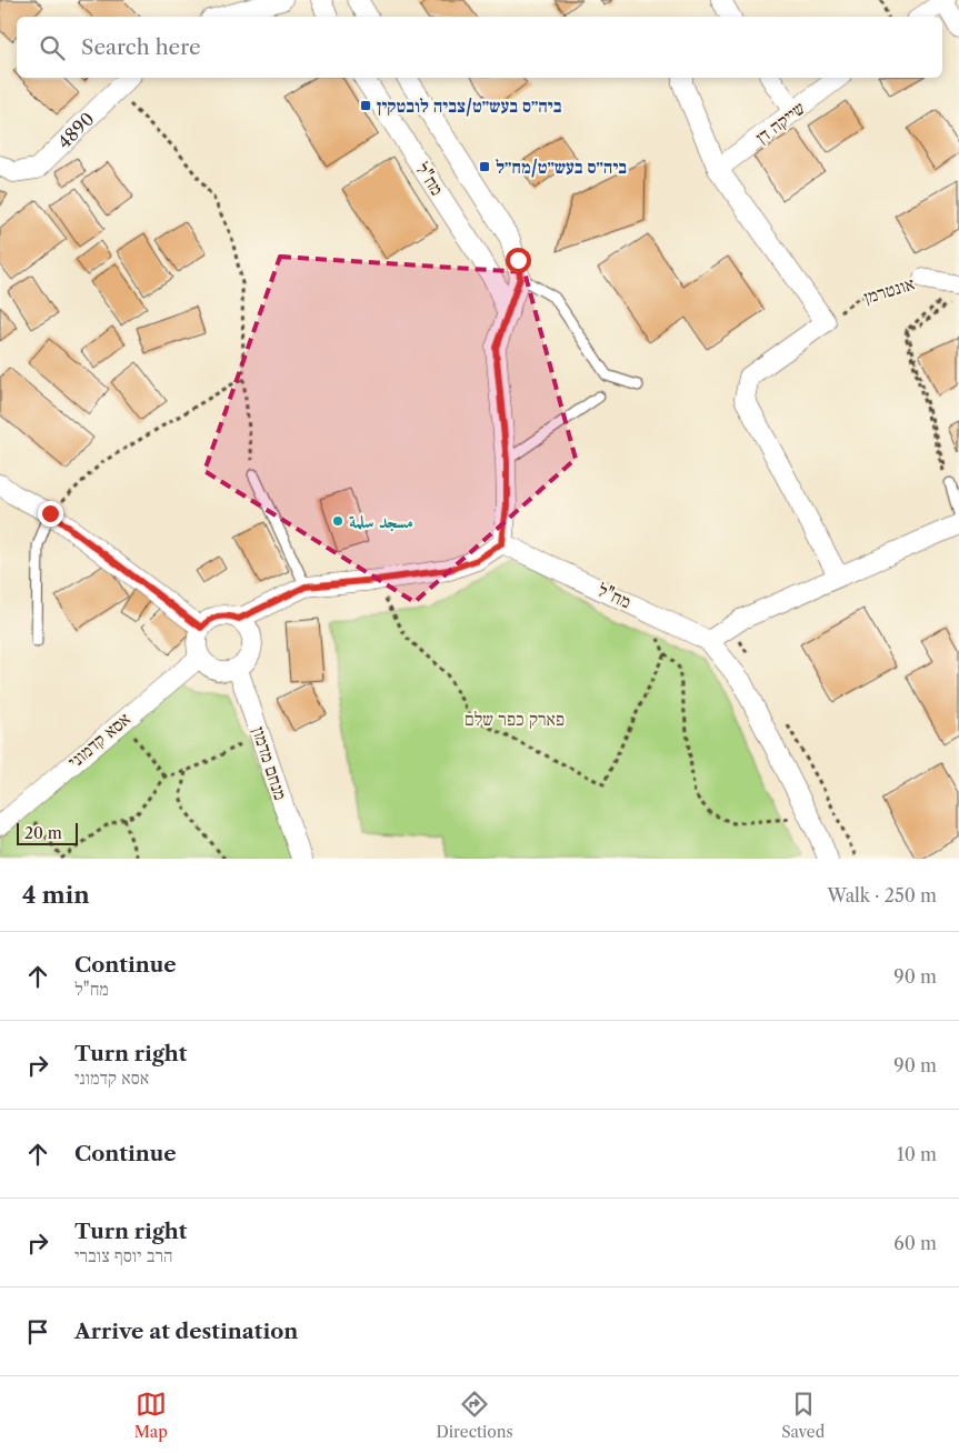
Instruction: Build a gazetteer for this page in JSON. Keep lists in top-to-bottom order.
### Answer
{
  "streets": {
    "street": [
      "שייקה דן",
      "4890",
      "מח\"ל",
      "אונטרמן",
      "אסא קדמוני",
      "מנחם מדמון"
    ]
  },
  "crossings": [
    ["אסא קדמוני", "מנחם מדמון"]
  ],
  "parks": ["פארק כפר שלם"],
  "places": {
    "transit": ["ביה״ס בעש״ט/צביה לובטקין", "ביה״ס בעש״ט/מח״ל"],
    "other": ["مسجد سلمة"]
  },
  "scale_bar": "20 m",
  "page": {
    "search": "Search here",
    "scale": "20 m",
    "heading": ["4 min", "Walk · 250 m"],
    "list": [
      ["Continue", "מח\"ל", "90 m"],
      ["Turn right", "אסא קדמוני", "90 m"],
      ["Continue", "10 m"],
      ["Turn right", "הרב יוסף צוברי", "60 m"],
      "Arrive at destination"
    ],
    "nav": ["Map", "Directions", "Saved"]
  }
}
